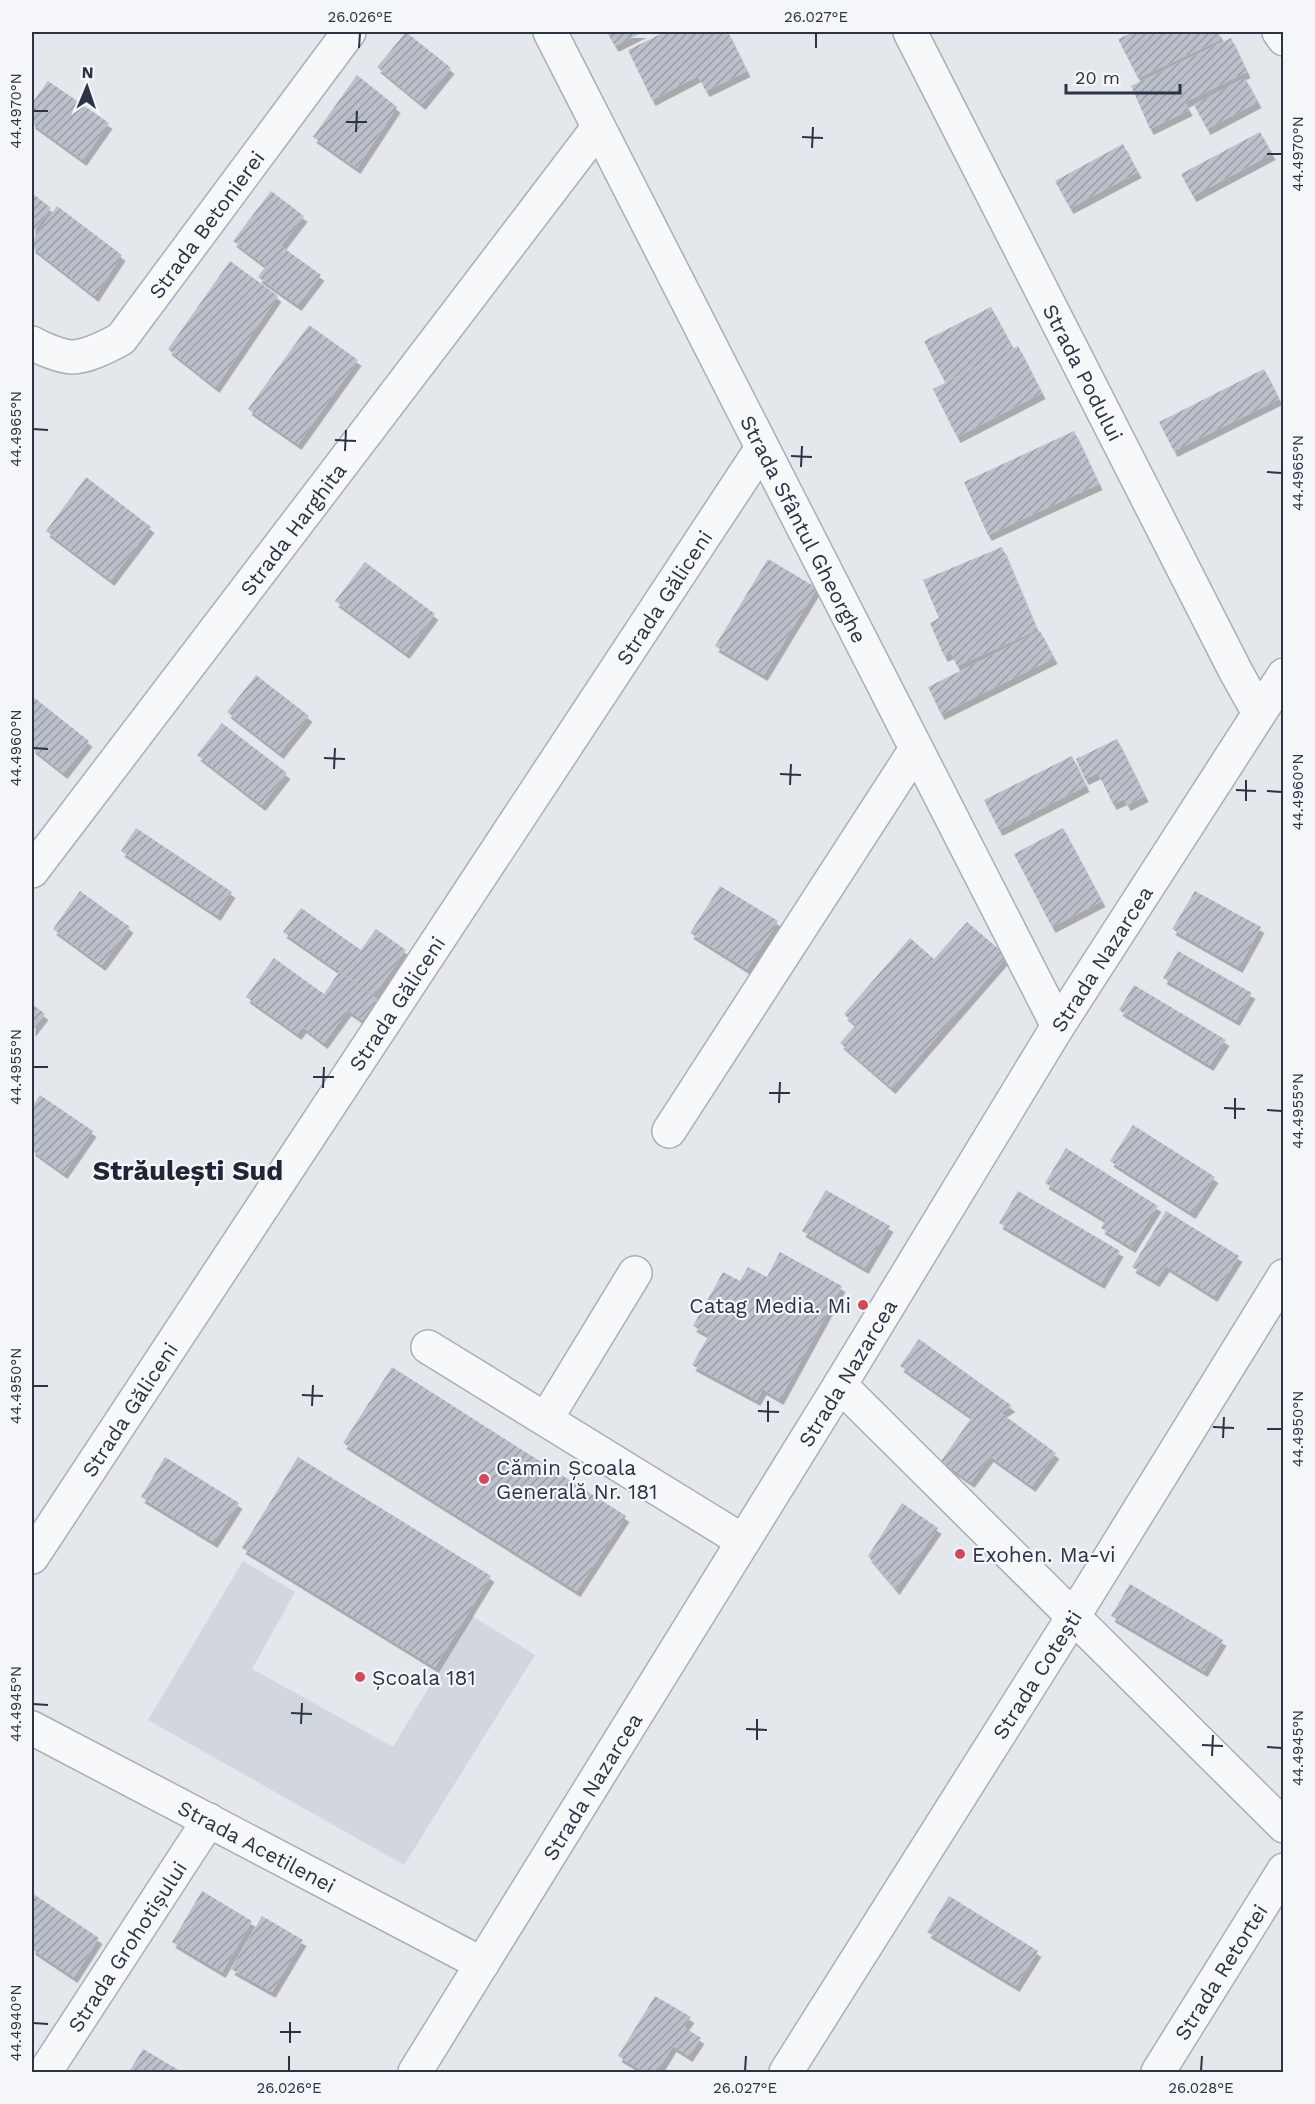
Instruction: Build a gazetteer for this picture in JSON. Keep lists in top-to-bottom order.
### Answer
{
  "streets": {
    "street": [
      "Strada Betonierei",
      "Strada Podului",
      "Strada Harghita",
      "Strada Sfântul Gheorghe",
      "Strada Găliceni",
      "Strada Nazarcea",
      "Strada Cotești",
      "Strada Acetilenei",
      "Strada Grohotișului",
      "Strada Retortei"
    ]
  },
  "crossings": [
    ["Strada Podului", "Strada Nazarcea"],
    ["Strada Harghita", "Strada Sfântul Gheorghe"],
    ["Strada Sfântul Gheorghe", "Strada Găliceni"],
    ["Strada Sfântul Gheorghe", "Strada Nazarcea"],
    ["Strada Nazarcea", "Strada Acetilenei"],
    ["Strada Acetilenei", "Strada Grohotișului"]
  ],
  "districts": ["Străulești Sud"],
  "places": [
    "Catag Media. Mi",
    "Cămin Școala Generală Nr. 181",
    "Exohen. Ma-vi",
    "Școala 181"
  ],
  "scale_bar": "20 m",
  "north": "top",
  "coordinates": [
    "26.026°E",
    "26.027°E",
    "44.4970°N",
    "44.4965°N",
    "44.4960°N",
    "44.4955°N",
    "44.4950°N",
    "44.4945°N",
    "44.4940°N",
    "26.028°E"
  ]
}
